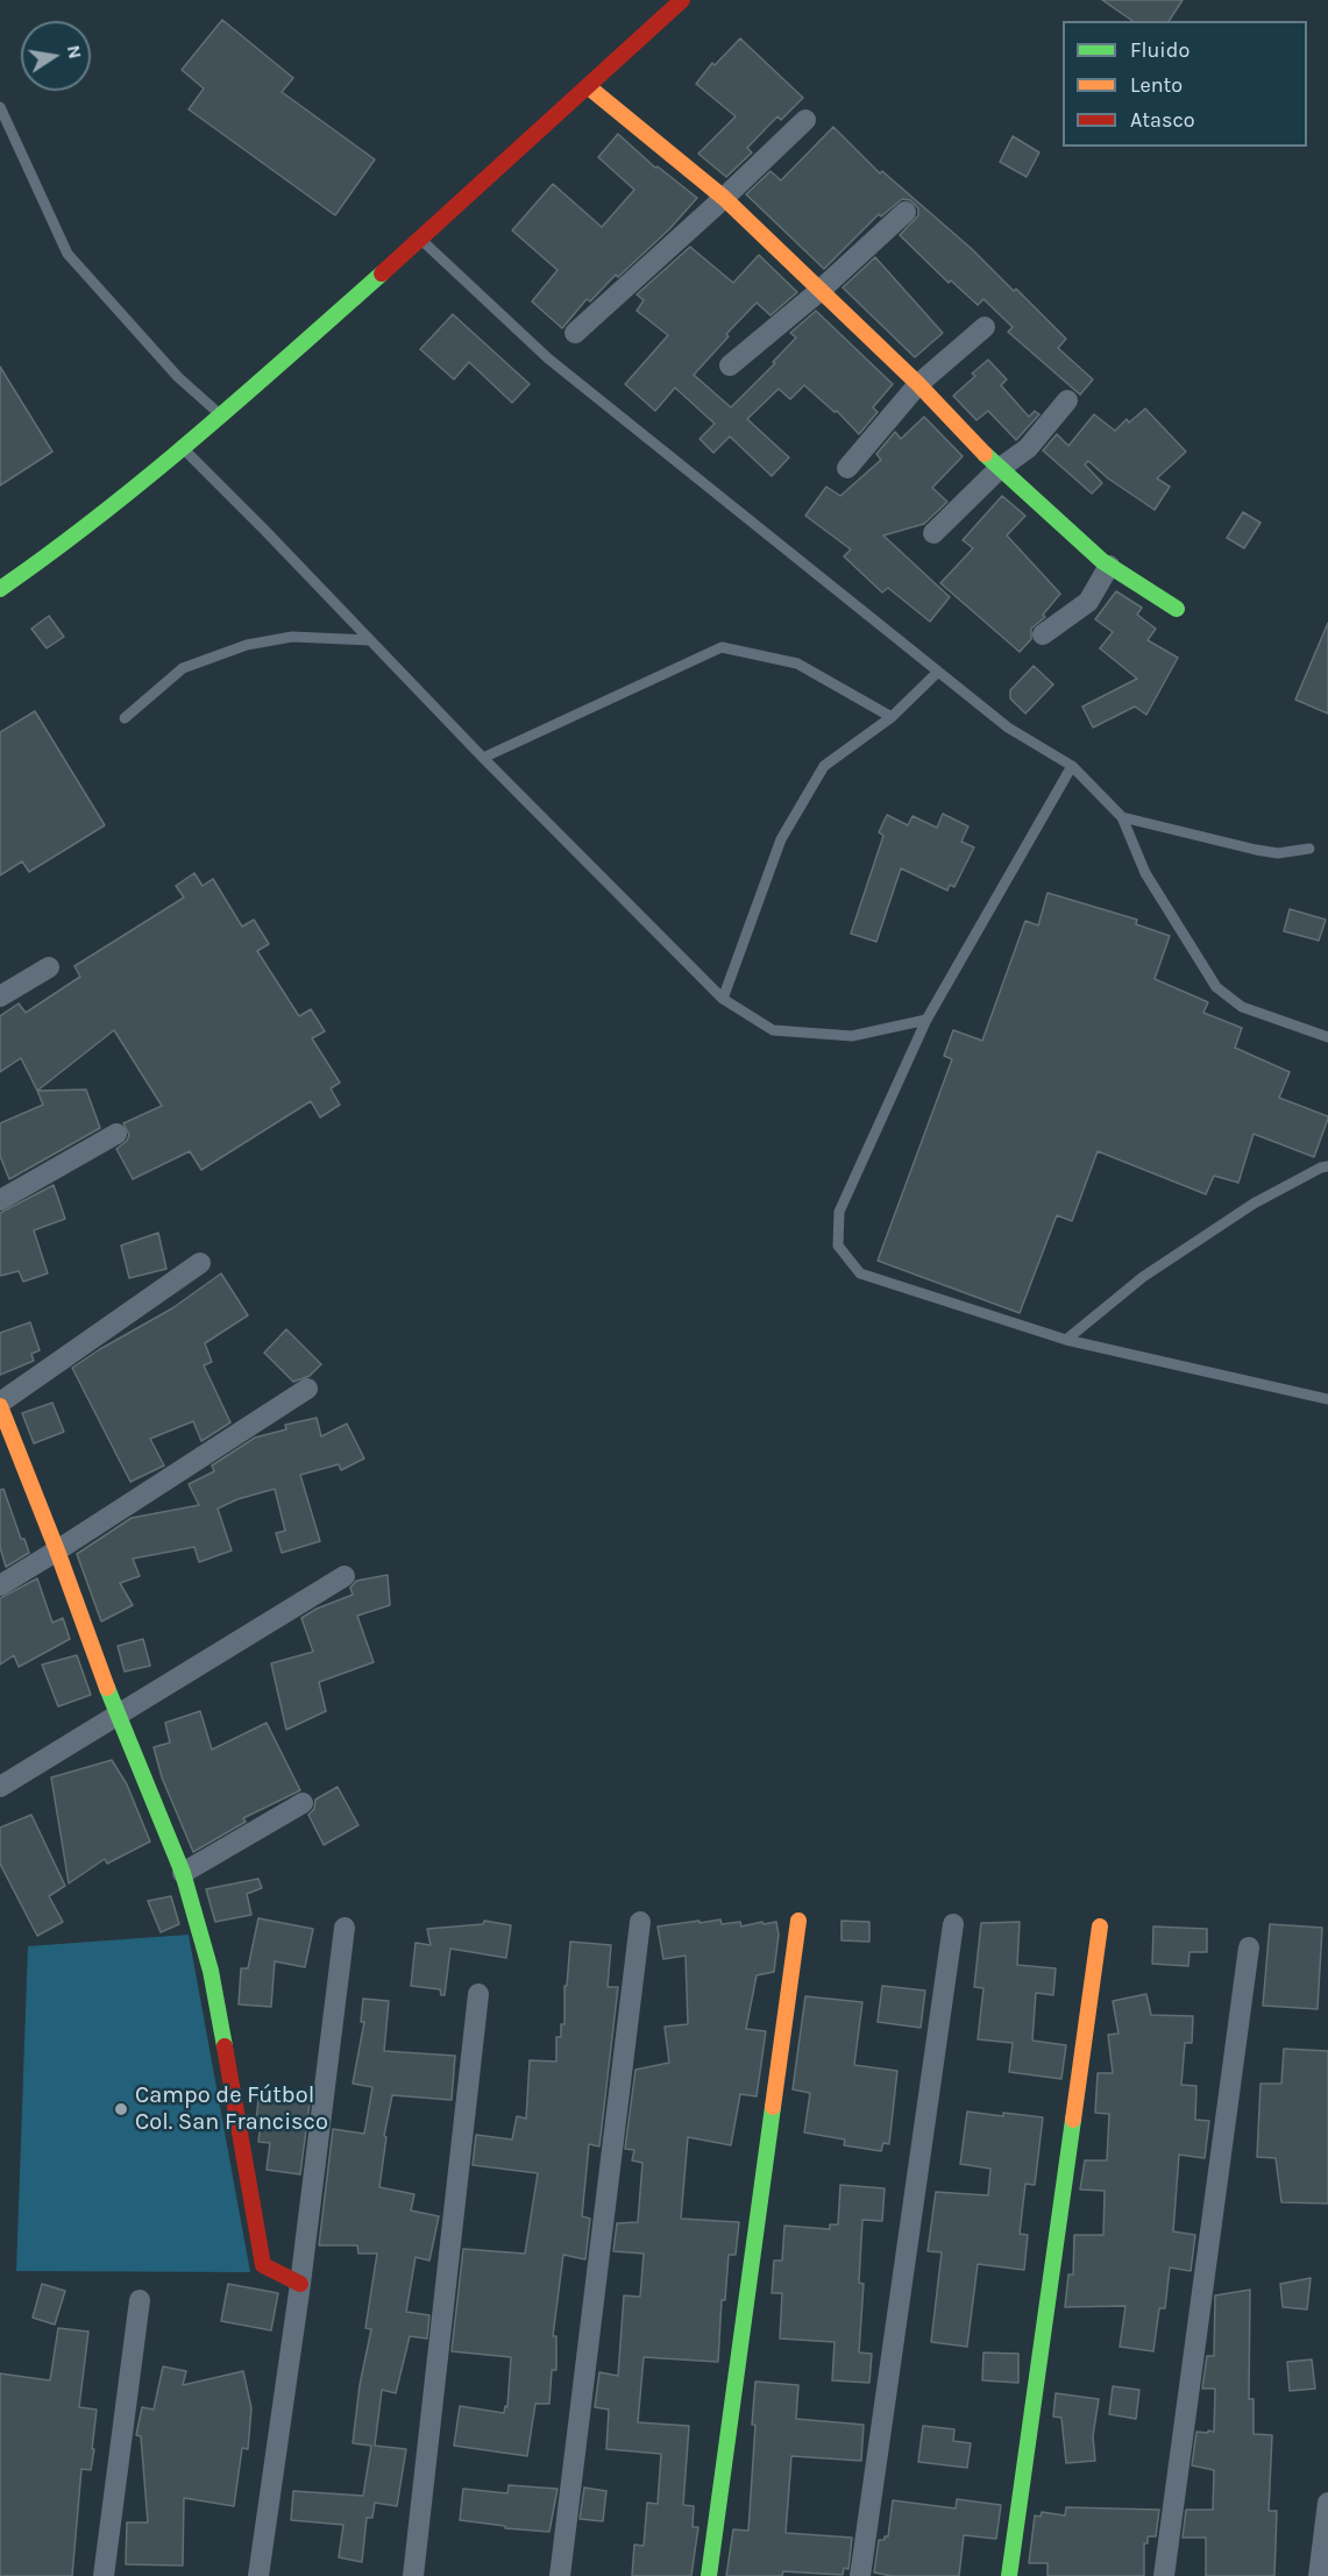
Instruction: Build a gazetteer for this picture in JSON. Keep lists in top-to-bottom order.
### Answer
{
  "places": ["Campo de Fútbol Col. San Francisco"],
  "legend": ["Fluido", "Lento", "Atasco"],
  "north": "right"
}
